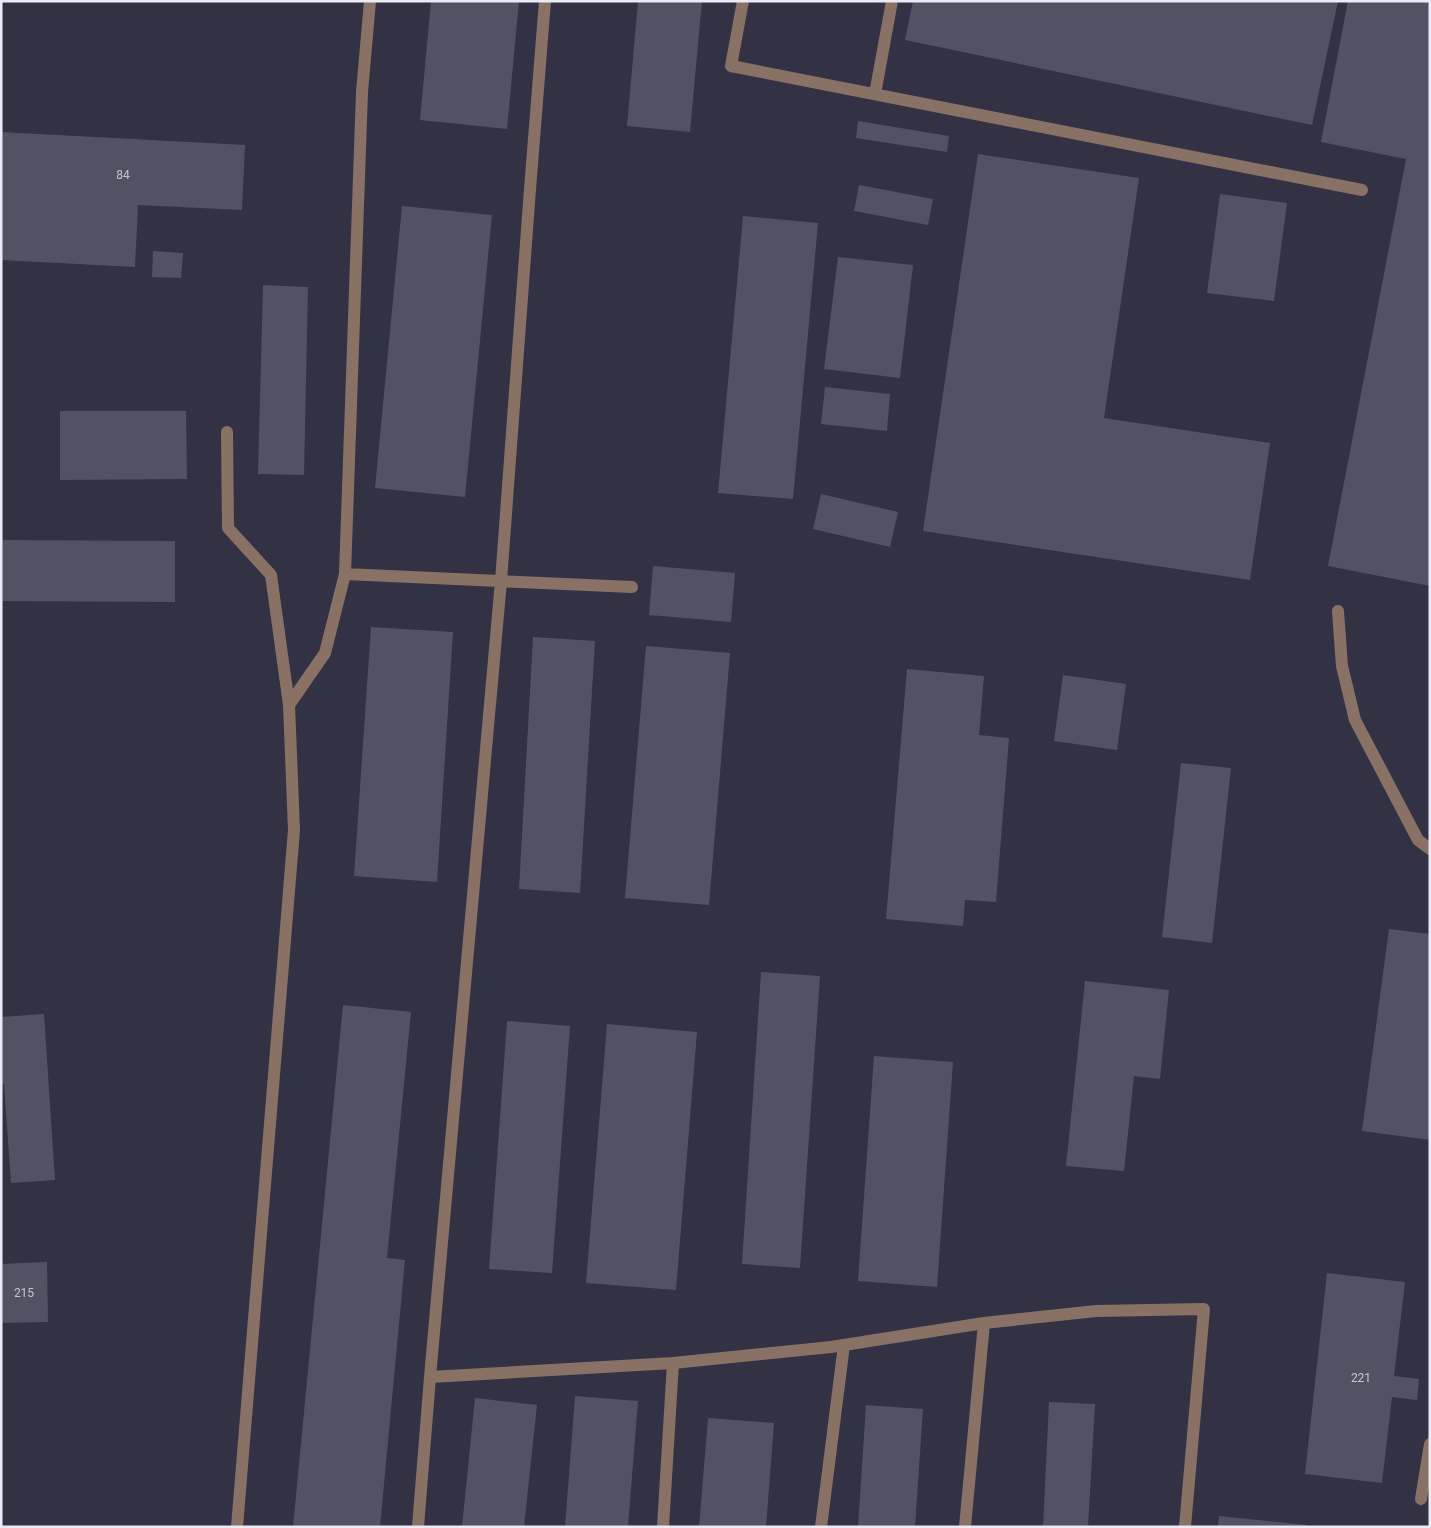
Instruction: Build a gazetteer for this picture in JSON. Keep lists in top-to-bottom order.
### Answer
{
  "house_numbers": ["84", "215", "221"]
}
